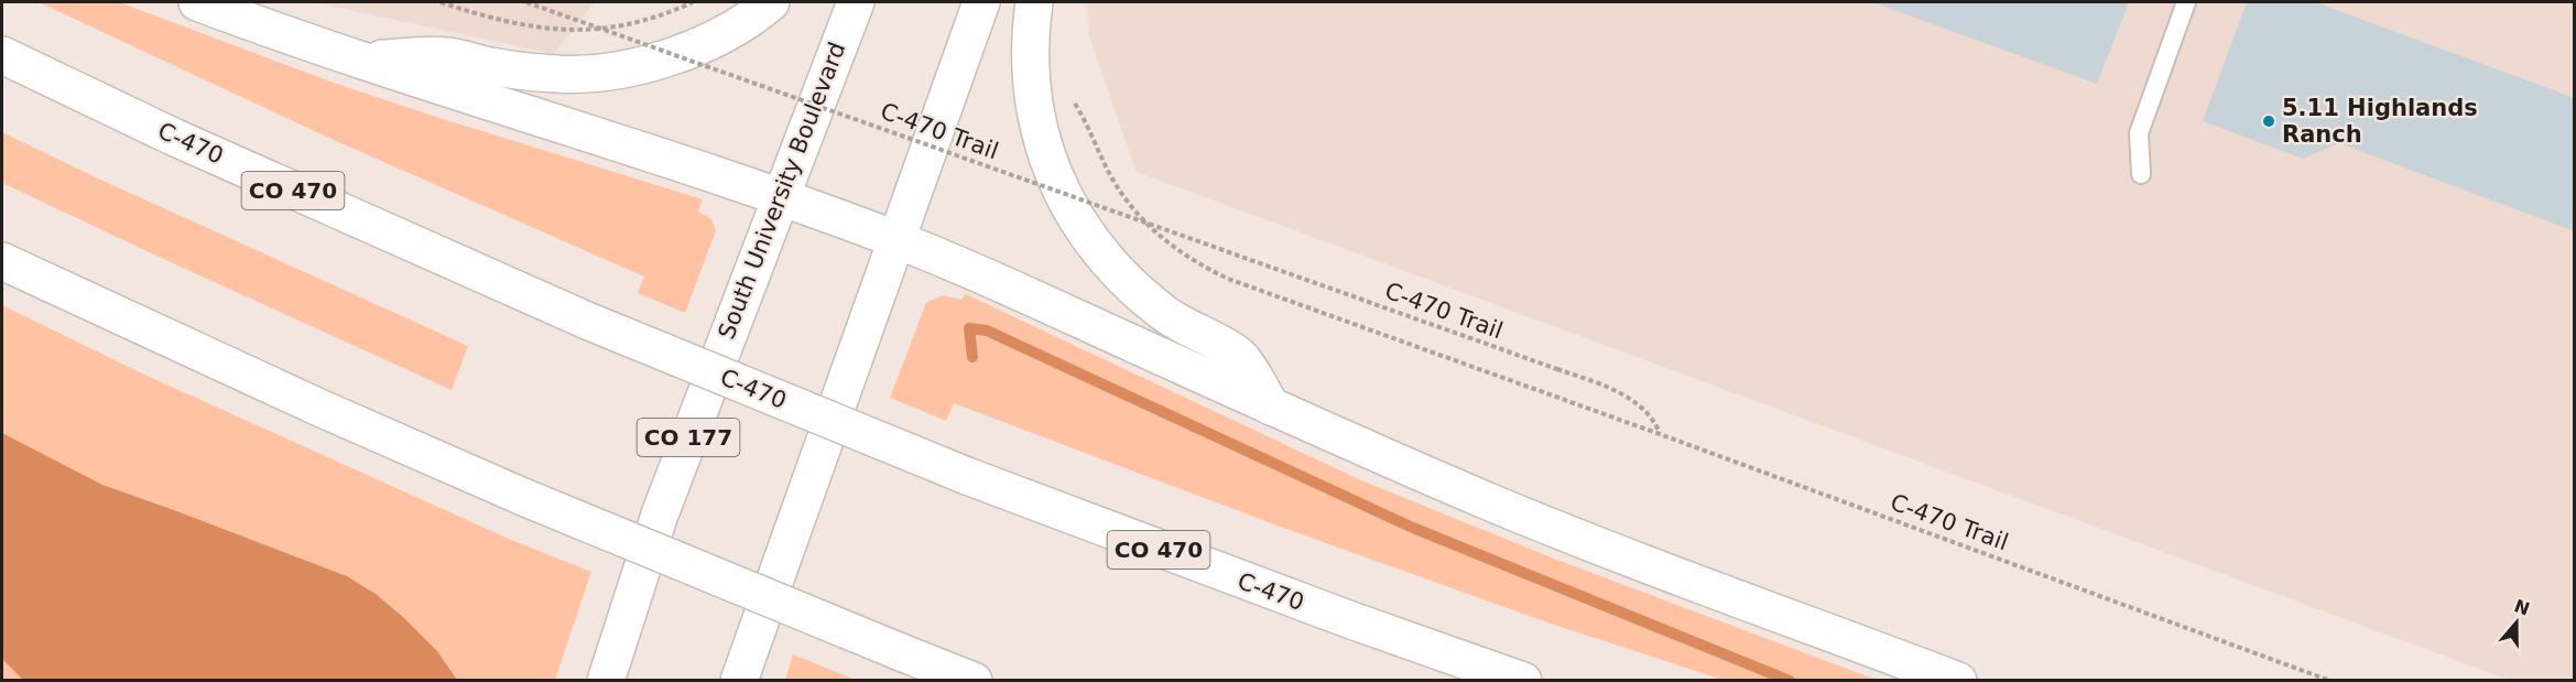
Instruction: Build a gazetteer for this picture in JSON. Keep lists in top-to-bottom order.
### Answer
{
  "streets": {
    "main road": [
      "C-470",
      "CO 470",
      "South University Boulevard",
      "CO 177"
    ],
    "path": ["C-470 Trail"]
  },
  "places": ["5.11 Highlands Ranch"],
  "north": "top"
}
